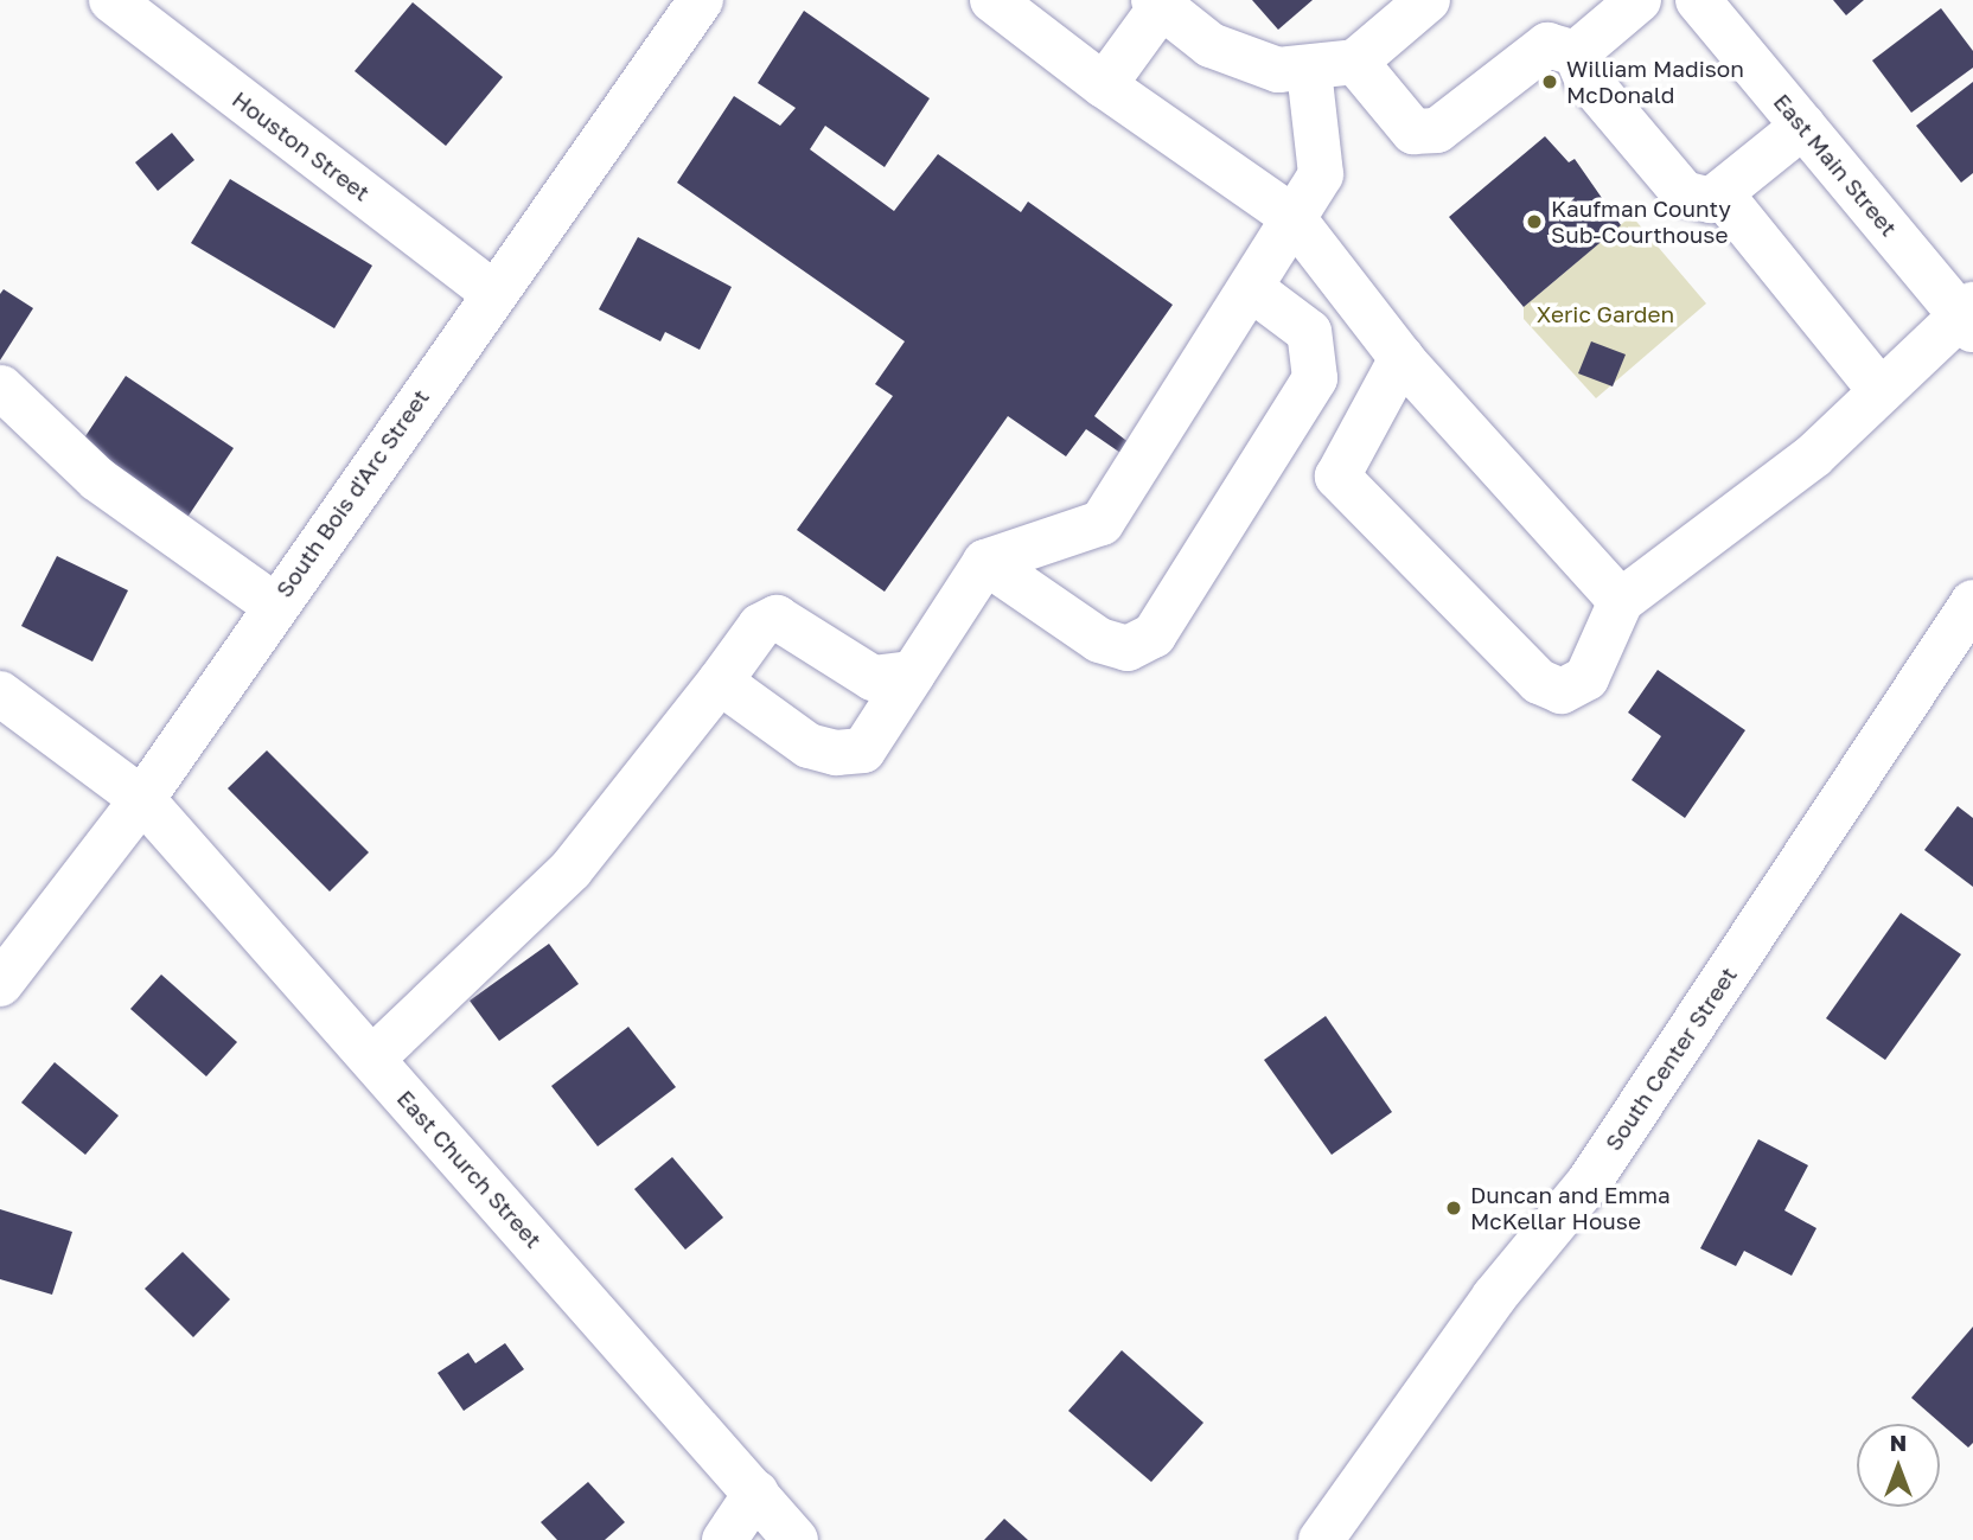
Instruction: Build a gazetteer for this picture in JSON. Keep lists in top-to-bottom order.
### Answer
{
  "streets": {
    "street": [
      "Houston Street",
      "East Main Street",
      "South Bois d'Arc Street",
      "South Center Street",
      "East Church Street"
    ]
  },
  "crossings": [
    ["Houston Street", "South Bois d'Arc Street"],
    ["South Bois d'Arc Street", "East Church Street"]
  ],
  "parks": ["Xeric Garden"],
  "places": ["William Madison McDonald", "Kaufman County Sub-Courthouse", "Duncan and Emma McKellar House"],
  "north": "top"
}
